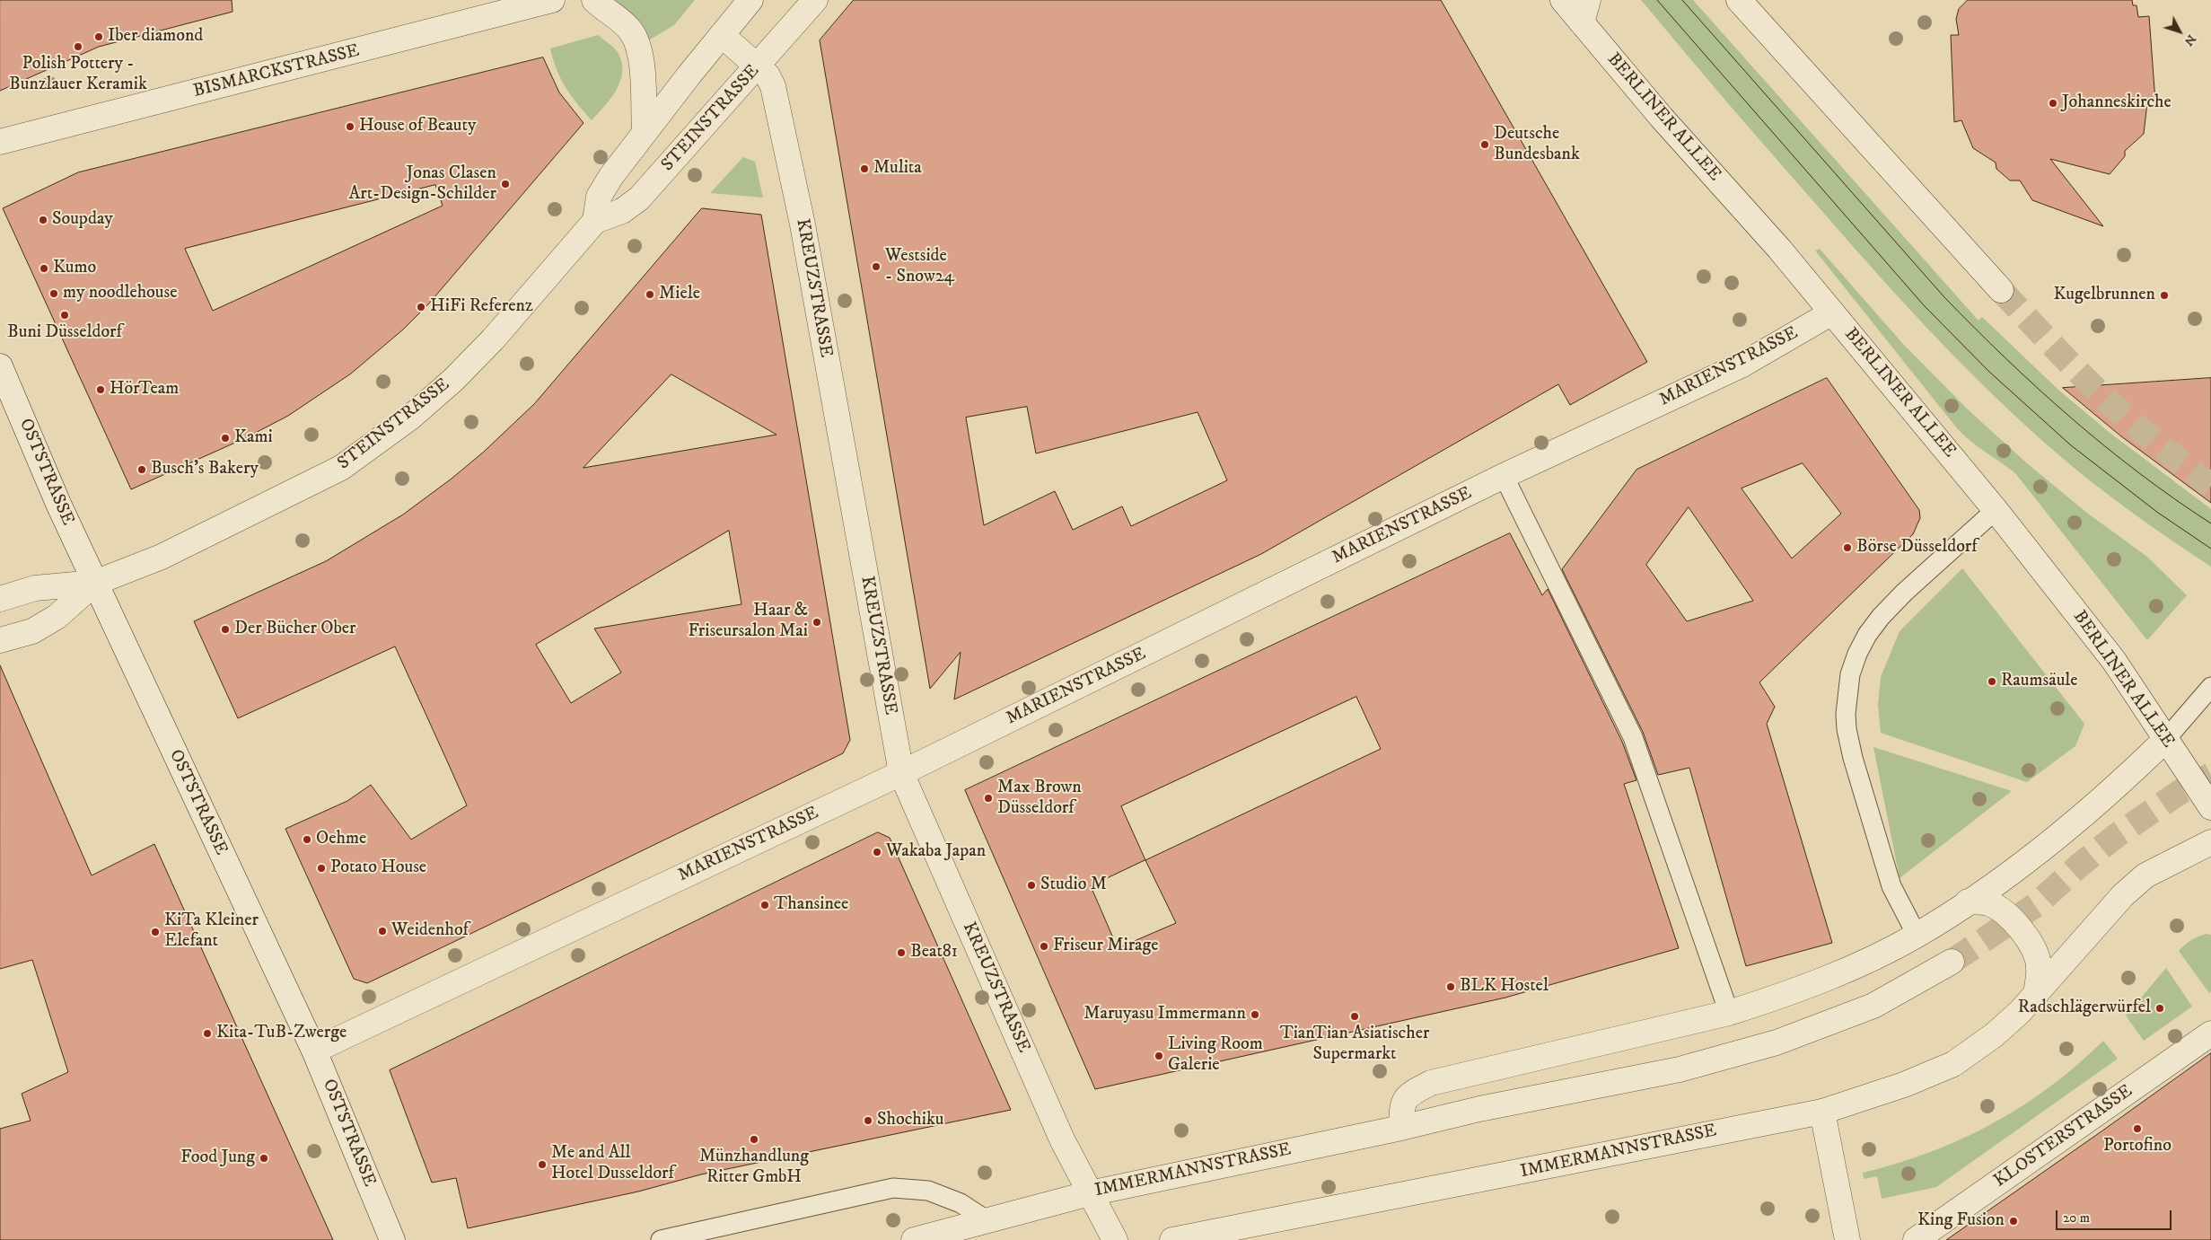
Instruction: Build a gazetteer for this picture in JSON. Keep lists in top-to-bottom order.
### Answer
{
  "streets": {
    "street": [
      "BISMARCKSTRASSE",
      "BERLINER ALLEE",
      "STEINSTRASSE",
      "KREUZSTRASSE",
      "MARIENSTRASSE",
      "OSTSTRASSE",
      "KLOSTERSTRASSE",
      "IMMERMANNSTRASSE"
    ]
  },
  "crossings": [
    ["BERLINER ALLEE", "MARIENSTRASSE"],
    ["STEINSTRASSE", "KREUZSTRASSE"],
    ["STEINSTRASSE", "OSTSTRASSE"],
    ["KREUZSTRASSE", "MARIENSTRASSE"],
    ["KREUZSTRASSE", "IMMERMANNSTRASSE"],
    ["MARIENSTRASSE", "OSTSTRASSE"]
  ],
  "places": [
    "Iber diamond",
    "Polish Pottery - Bunzlauer Keramik",
    "Johanneskirche",
    "House of Beauty",
    "Deutsche Bundesbank",
    "Mulita",
    "Jonas Clasen Art-Design-Schilder",
    "Soupday",
    "Westside - Snow24",
    "Kumo",
    "my noodlehouse",
    "Miele",
    "Kugelbrunnen",
    "HiFi Referenz",
    "Buni Düsseldorf",
    "HörTeam",
    "Kami",
    "Busch's Bakery",
    "Börse Düsseldorf",
    "Haar & Friseursalon Mai",
    "Der Bücher Ober",
    "Raumsäule",
    "Max Brown Düsseldorf",
    "Oehme",
    "Wakaba Japan",
    "Potato House",
    "Studio M",
    "Thansinee",
    "Weidenhof",
    "KiTa Kleiner Elefant",
    "Friseur Mirage",
    "Beat81",
    "BLK Hostel",
    "Radschlägerwürfel",
    "Maruyasu Immermann",
    "TianTian Asiatischer Supermarkt",
    "Kita-TuB-Zwerge",
    "Living Room Galerie",
    "Shochiku",
    "Portofino",
    "Münzhandlung Ritter GmbH",
    "Food Jung",
    "Me and All Hotel Dusseldorf",
    "King Fusion"
  ],
  "scale_bar": "20 m",
  "north": "bottom right"
}
